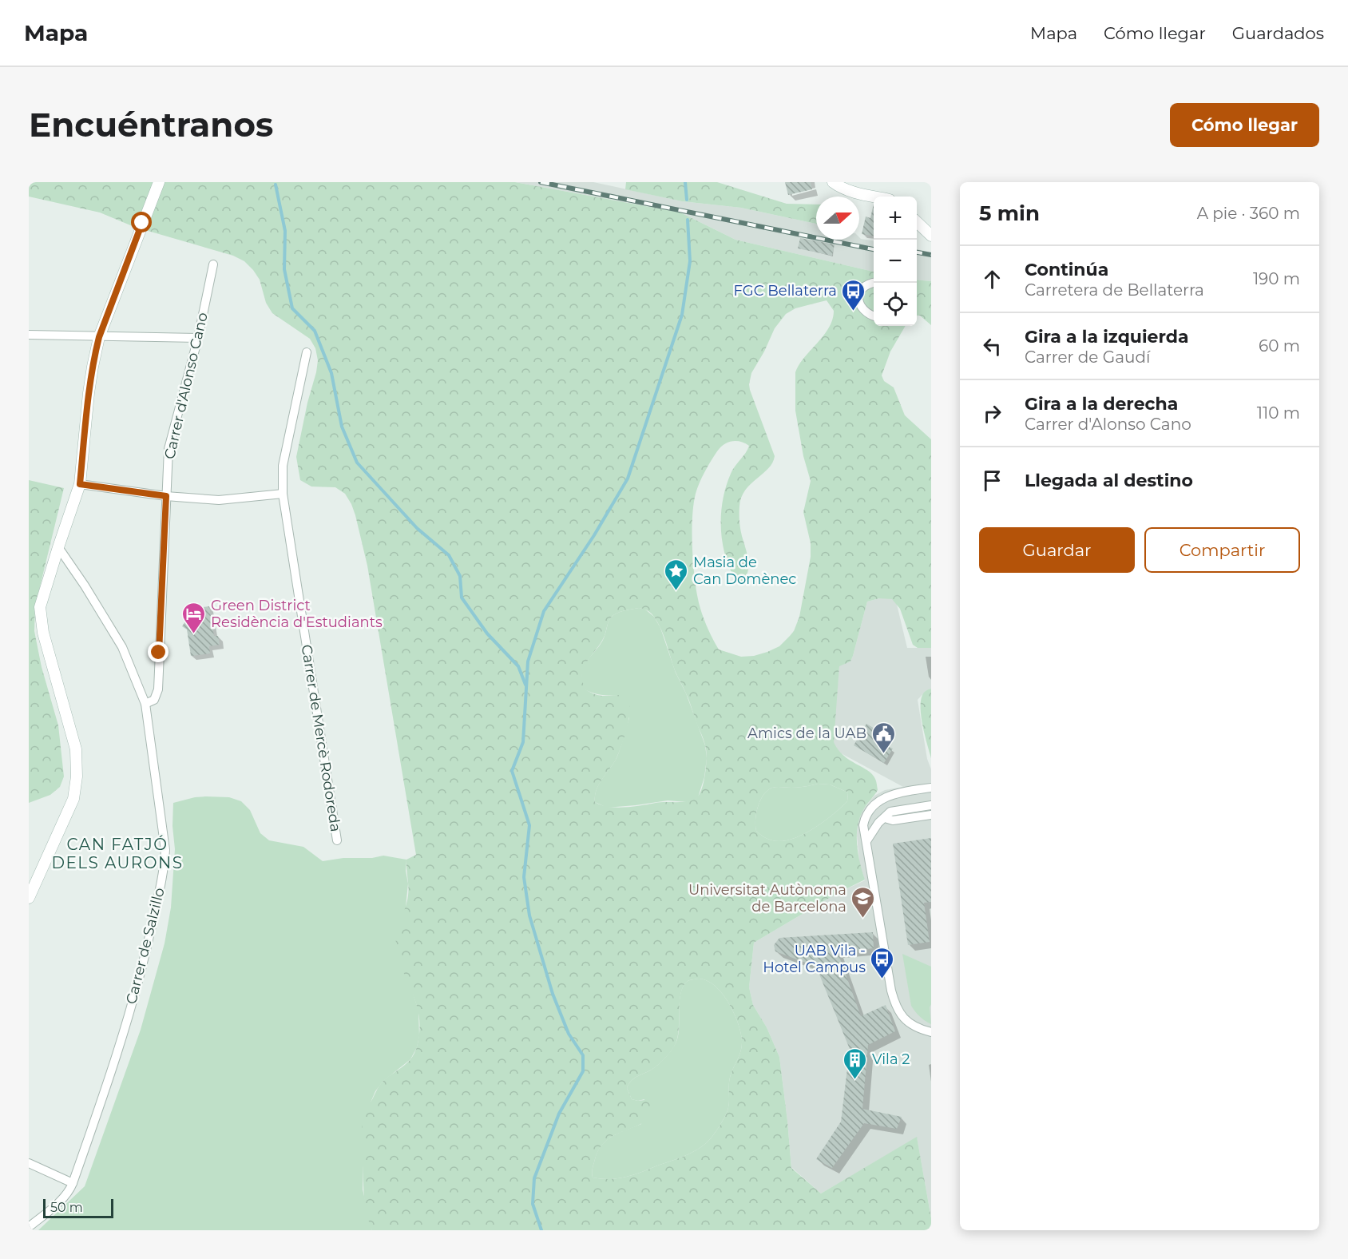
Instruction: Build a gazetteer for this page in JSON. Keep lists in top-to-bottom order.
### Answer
{
  "streets": {
    "street": ["Carrer d'Alonso Cano", "Carrer de Mercè Rodoreda", "Carrer de Salzillo"]
  },
  "crossings": [
    ["Carrer d'Alonso Cano", "Carrer de Salzillo"]
  ],
  "districts": ["CAN FATJÓ DELS AURONS"],
  "places": {
    "bus stop": ["FGC Bellaterra", "UAB Vila - Hotel Campus"],
    "place": ["Masia de Can Domènec"],
    "hotel": ["Green District Residència d'Estudiants"],
    "public building": ["Amics de la UAB"],
    "school or university": ["Universitat Autònoma de Barcelona"],
    "building": ["Vila 2"]
  },
  "scale_bar": "50 m",
  "north": "right",
  "page": {
    "header": "Mapa",
    "nav": ["Mapa", "Cómo llegar", "Guardados"],
    "buttons": [
      "Cómo llegar",
      ["Guardar", "Compartir"]
    ],
    "title": "Encuéntranos",
    "heading": ["5 min", "A pie · 360 m"],
    "map_buttons": ["+", "−"],
    "list": [
      ["Continúa", "Carretera de Bellaterra", "190 m"],
      ["Gira a la izquierda", "Carrer de Gaudí", "60 m"],
      ["Gira a la derecha", "Carrer d'Alonso Cano", "110 m"],
      "Llegada al destino"
    ],
    "scale": "50 m"
  }
}
